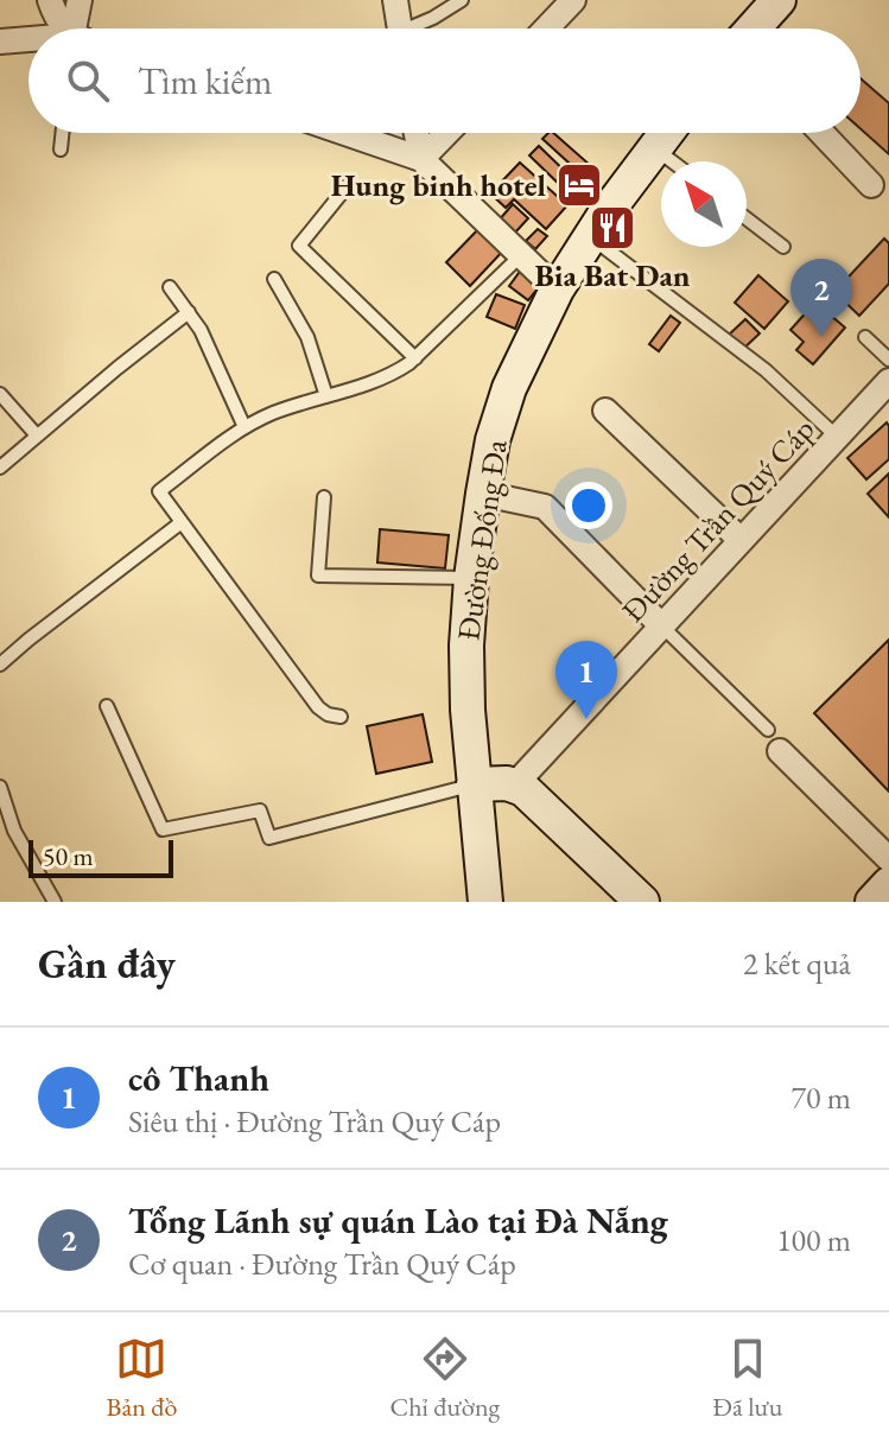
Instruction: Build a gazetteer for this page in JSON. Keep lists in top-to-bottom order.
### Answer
{
  "streets": {
    "main road": ["Đường Đống Đa"],
    "street": ["Đường Trần Quý Cáp"]
  },
  "places": {
    "hotel": ["Hung binh hotel"],
    "restaurant": ["Bia Bat Dan"]
  },
  "scale_bar": "50 m",
  "north": "top left",
  "page": {
    "search": "Tìm kiếm",
    "pins": ["2", "1"],
    "scale": "50 m",
    "heading": ["Gần đây", "2 kết quả"],
    "list": [
      {
        "mark": "1",
        "name": "cô Thanh",
        "note": "Siêu thị · Đường Trần Quý Cáp",
        "value": "70 m"
      },
      {
        "mark": "2",
        "name": "Tổng Lãnh sự quán Lào tại Đà Nẵng",
        "note": "Cơ quan · Đường Trần Quý Cáp",
        "value": "100 m"
      }
    ],
    "nav": ["Bản đồ", "Chỉ đường", "Đã lưu"]
  }
}
